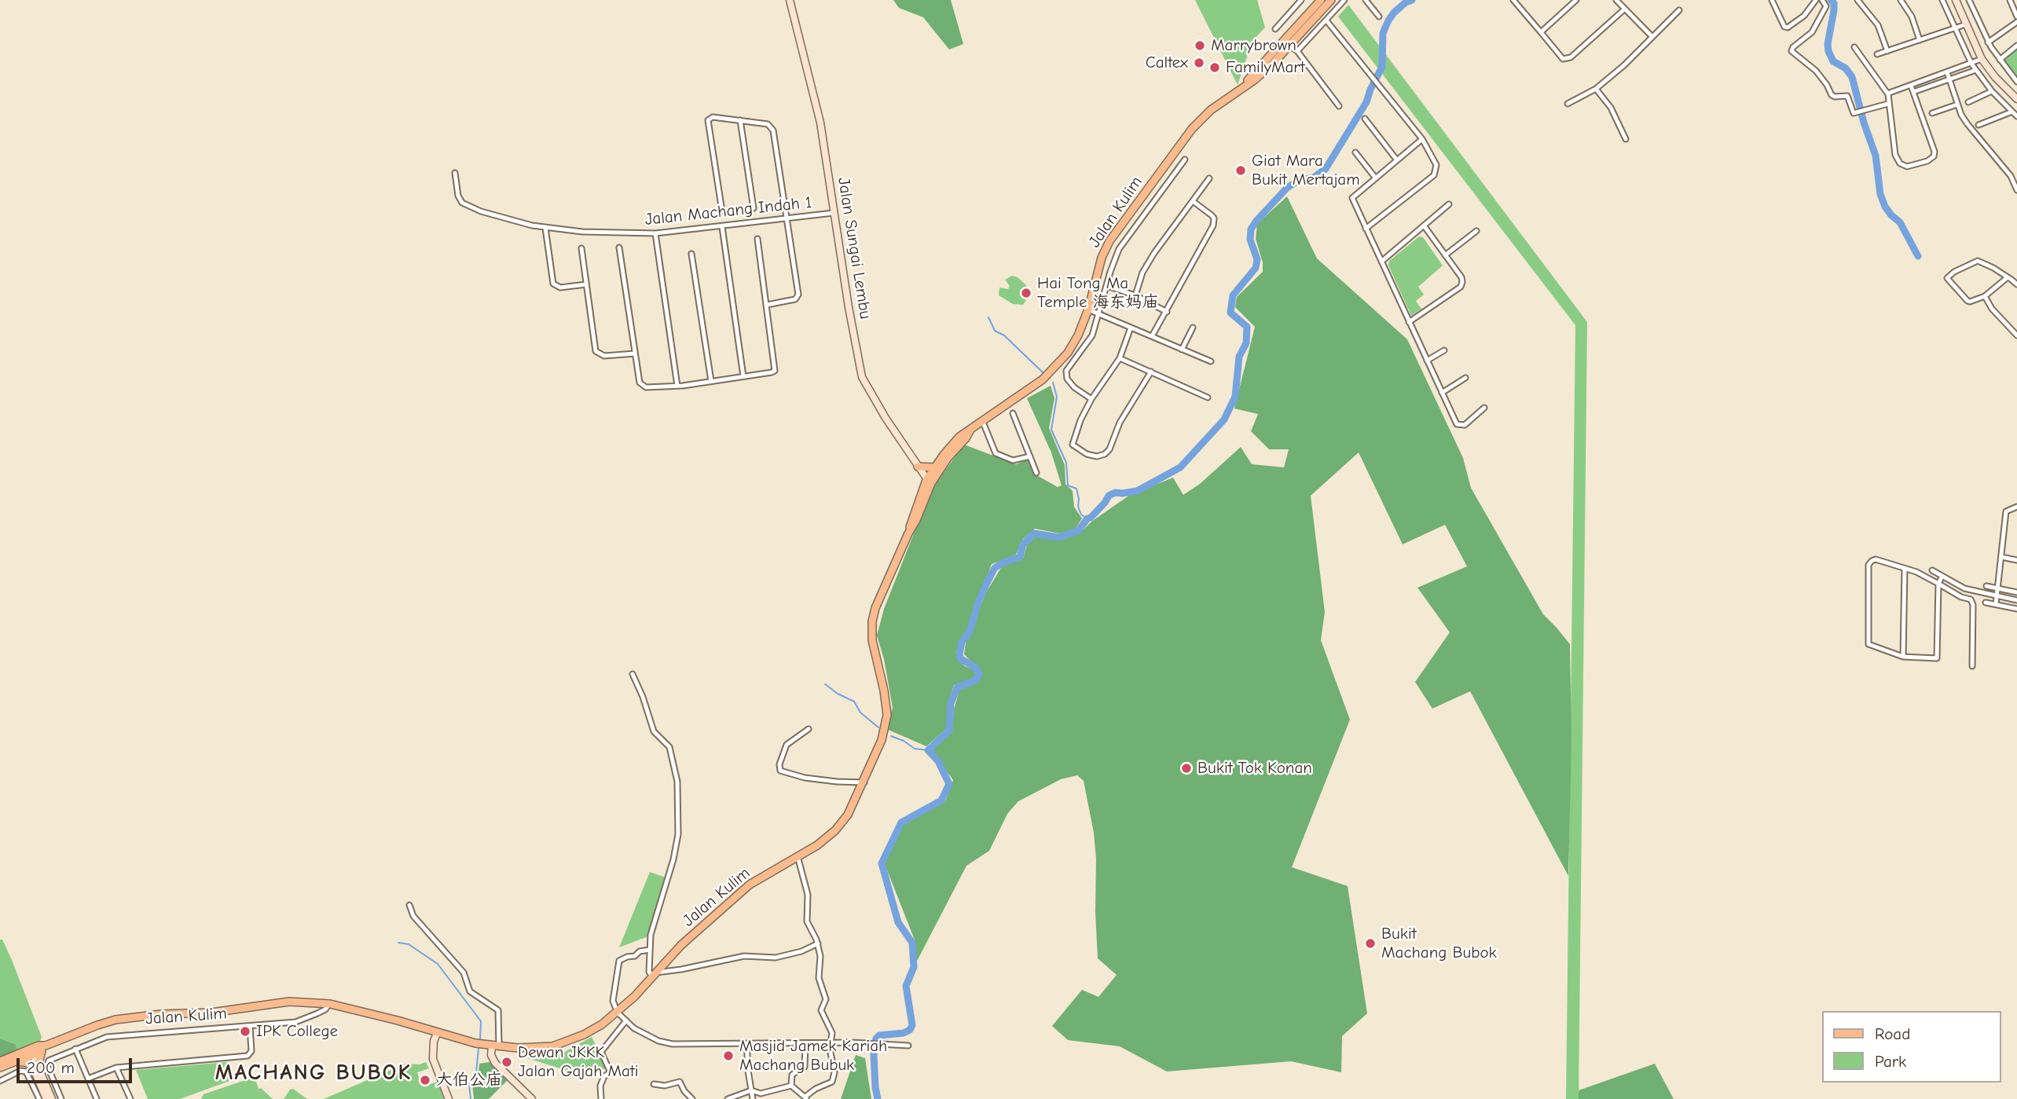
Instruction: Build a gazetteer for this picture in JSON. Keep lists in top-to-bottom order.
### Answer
{
  "streets": {
    "main road": ["Jalan Kulim", "Jalan Sungai Lembu"],
    "street": ["Jalan Machang Indah 1"]
  },
  "crossings": [
    ["Jalan Machang Indah 1", "Jalan Sungai Lembu"],
    ["Jalan Kulim", "Jalan Sungai Lembu"]
  ],
  "districts": ["MACHANG BUBOK"],
  "places": [
    "Marrybrown",
    "Caltex",
    "FamilyMart",
    "Giat Mara Bukit Mertajam",
    "Hai Tong Ma Temple 海东妈庙",
    "Bukit Tok Konan",
    "Bukit Machang Bubok",
    "IPK College",
    "Masjid Jamek Kariah Machang Bubuk",
    "Dewan JKKK Jalan Gajah Mati",
    "大伯公庙"
  ],
  "legend": ["Road", "Park"],
  "scale_bar": "200 m"
}
